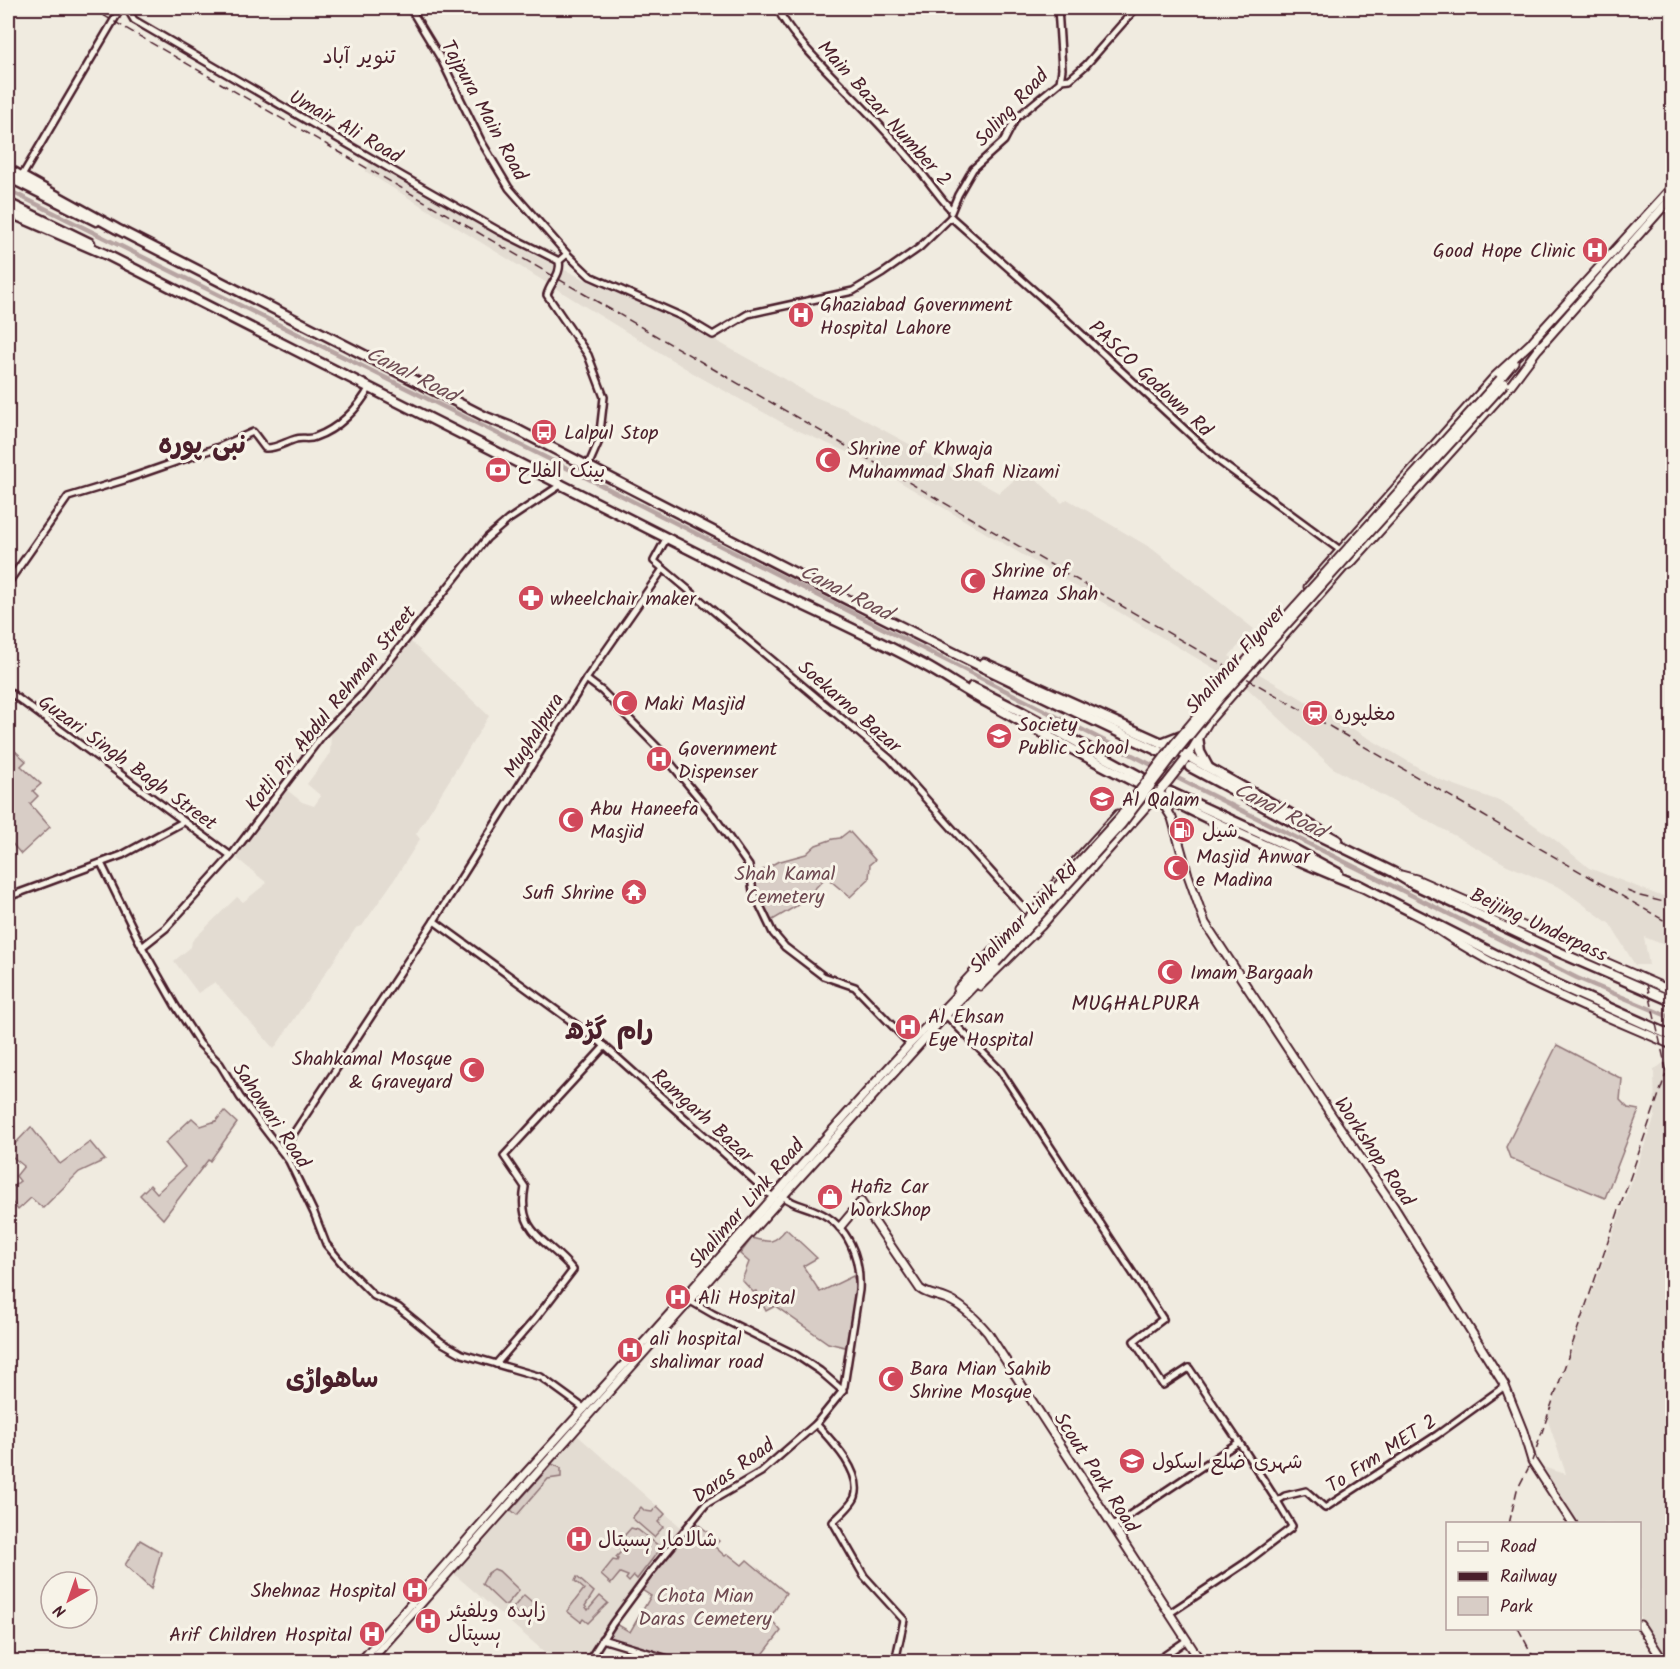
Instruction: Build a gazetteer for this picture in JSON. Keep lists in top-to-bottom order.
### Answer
{
  "streets": {
    "highway": ["Beijing Underpass"],
    "main road": [
      "Shalimar Flyover",
      "Shalimar Link Rd",
      "Workshop Road",
      "Shalimar Link Road",
      "Scout Park Road"
    ],
    "street": [
      "Soling Road",
      "Tajpura Main Road",
      "Main Bazar Number 2",
      "Umair Ali Road",
      "PASCO Godown Rd",
      "Soekarno Bazar",
      "Kotli Pir Abdul Rehman Street",
      "Mughalpura",
      "Guzari Singh Bagh Street",
      "Sahowari Road",
      "Ramgarh Bazar",
      "To Frm MET 2",
      "Daras Road"
    ]
  },
  "crossings": [
    ["Soling Road", "Tajpura Main Road"],
    ["Soling Road", "Main Bazar Number 2"],
    ["Soling Road", "PASCO Godown Rd"],
    ["Tajpura Main Road", "PASCO Godown Rd"],
    ["Shalimar Flyover", "Shalimar Link Rd"],
    ["Soekarno Bazar", "Mughalpura"],
    ["Soekarno Bazar", "Shalimar Link Rd"],
    ["Kotli Pir Abdul Rehman Street", "Guzari Singh Bagh Street"],
    ["Kotli Pir Abdul Rehman Street", "Sahowari Road"],
    ["Mughalpura", "Sahowari Road"],
    ["Mughalpura", "Ramgarh Bazar"],
    ["Shalimar Link Rd", "Workshop Road"],
    ["Shalimar Link Rd", "Shalimar Link Road"],
    ["Sahowari Road", "Shalimar Link Road"],
    ["Ramgarh Bazar", "Shalimar Link Road"],
    ["Ramgarh Bazar", "Scout Park Road"],
    ["Workshop Road", "To Frm MET 2"]
  ],
  "districts": [
    "تنویر آباد",
    "نبی پورہ",
    "MUGHALPURA",
    "رام گڑھ",
    "ساھواڑی"
  ],
  "water": ["Canal Road"],
  "parks": ["Shah Kamal Cemetery", "Chota Mian Daras Cemetery"],
  "places": {
    "hospital": [
      "Good Hope Clinic",
      "Ghaziabad Government Hospital Lahore",
      "Government Dispenser",
      "Al Ehsan Eye Hospital",
      "Ali Hospital",
      "ali hospital shalimar road",
      "شالامار ہسپتال",
      "Shehnaz Hospital",
      "زاہدہ ویلفیئر ہسپتال",
      "Arif Children Hospital"
    ],
    "bus stop": ["Lalpul Stop"],
    "mosque": [
      "Shrine of Khwaja Muhammad Shafi Nizami",
      "Shrine of Hamza Shah",
      "Maki Masjid",
      "Abu Haneefa Masjid",
      "Masjid Anwar e Madina",
      "Imam Bargaah",
      "Shahkamal Mosque & Graveyard",
      "Bara Mian Sahib Shrine Mosque"
    ],
    "bank": ["بینک الفلاح"],
    "pharmacy": ["wheelchair maker"],
    "station": ["مغلپورہ"],
    "school or university": ["Society Public School", "Al Qalam", "شہری ضلع اسکول"],
    "fuel station": ["شیل"],
    "temple": ["Sufi Shrine"],
    "shop": ["Hafiz Car WorkShop"]
  },
  "legend": ["Road", "Railway", "Park"],
  "north": "bottom left"
}
